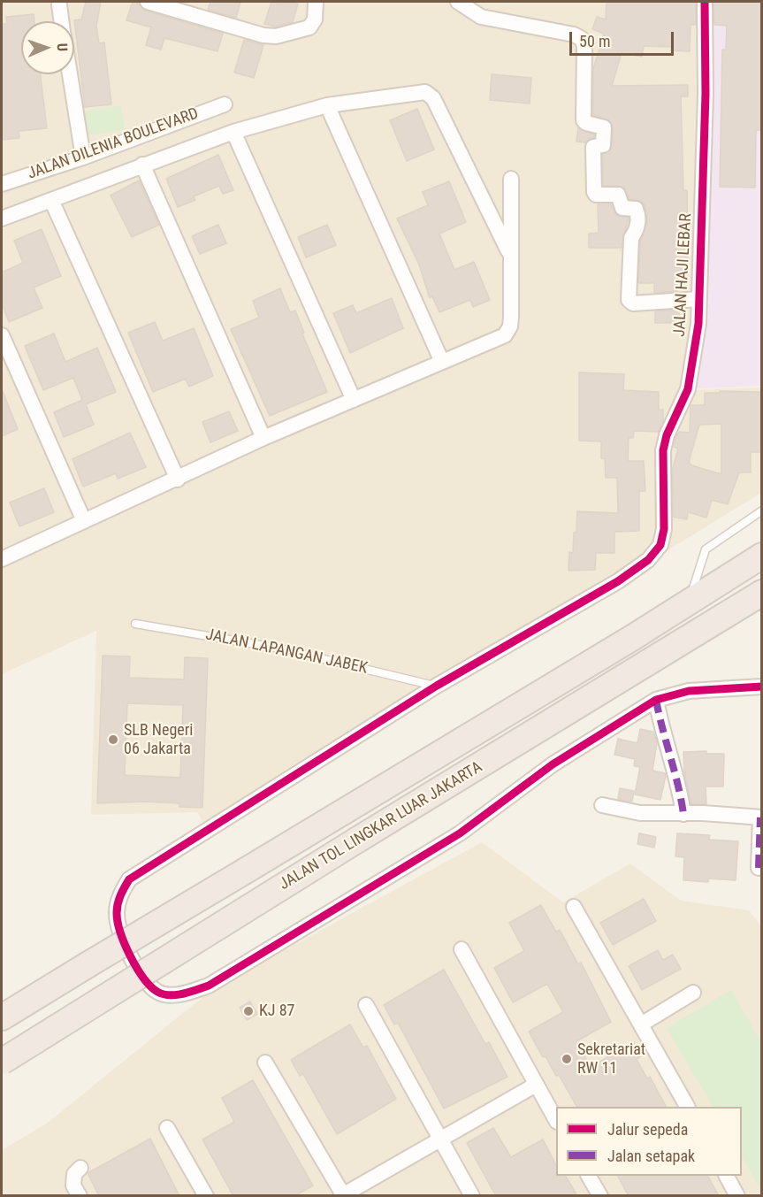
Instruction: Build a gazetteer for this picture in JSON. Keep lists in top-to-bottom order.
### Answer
{
  "streets": {
    "highway": ["JALAN TOL LINGKAR LUAR JAKARTA"],
    "street": ["JALAN DILENIA BOULEVARD", "JALAN HAJI LEBAR"],
    "lane": ["JALAN LAPANGAN JABEK"]
  },
  "crossings": [
    ["JALAN HAJI LEBAR", "JALAN LAPANGAN JABEK"]
  ],
  "places": ["SLB Negeri 06 Jakarta", "KJ 87", "Sekretariat RW 11"],
  "legend": ["Jalur sepeda", "Jalan setapak"],
  "scale_bar": "50 m",
  "north": "right"
}
